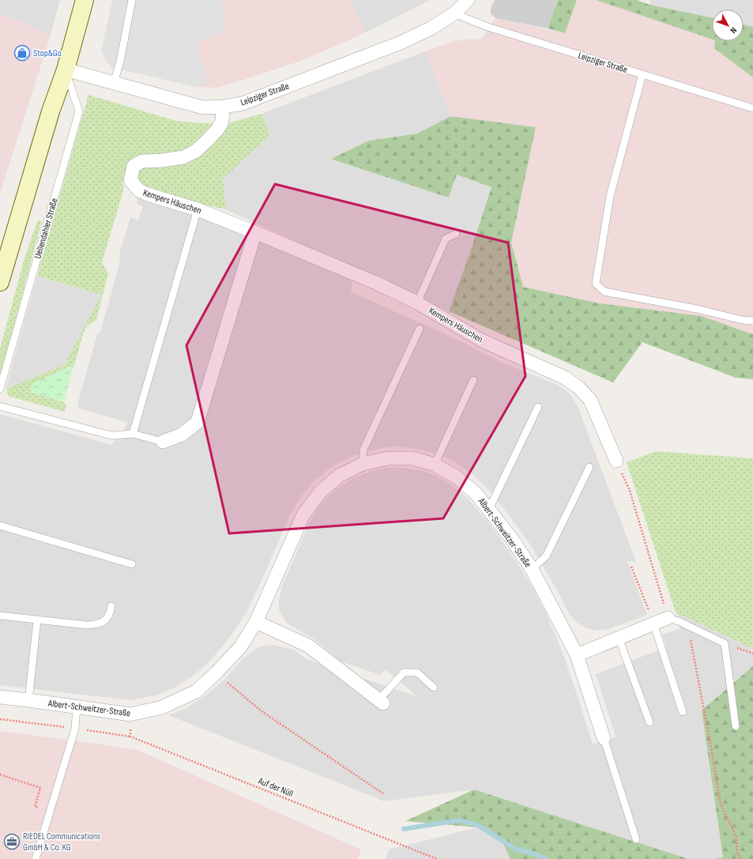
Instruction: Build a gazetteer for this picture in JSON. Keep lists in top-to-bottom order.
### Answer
{
  "streets": {
    "street": ["Leipziger Straße", "Kempers Häuschen", "Albert-Schweitzer-Straße"],
    "lane": ["Uellendahler Straße"],
    "path": ["Auf der Nüll"]
  },
  "crossings": [
    ["Leipziger Straße", "Kempers Häuschen"],
    ["Leipziger Straße", "Uellendahler Straße"],
    ["Albert-Schweitzer-Straße", "Auf der Nüll"]
  ],
  "places": {
    "shop": ["Stop&Go"],
    "office": ["RIEDEL Communications GmbH & Co. KG"]
  },
  "north": "bottom right"
}
